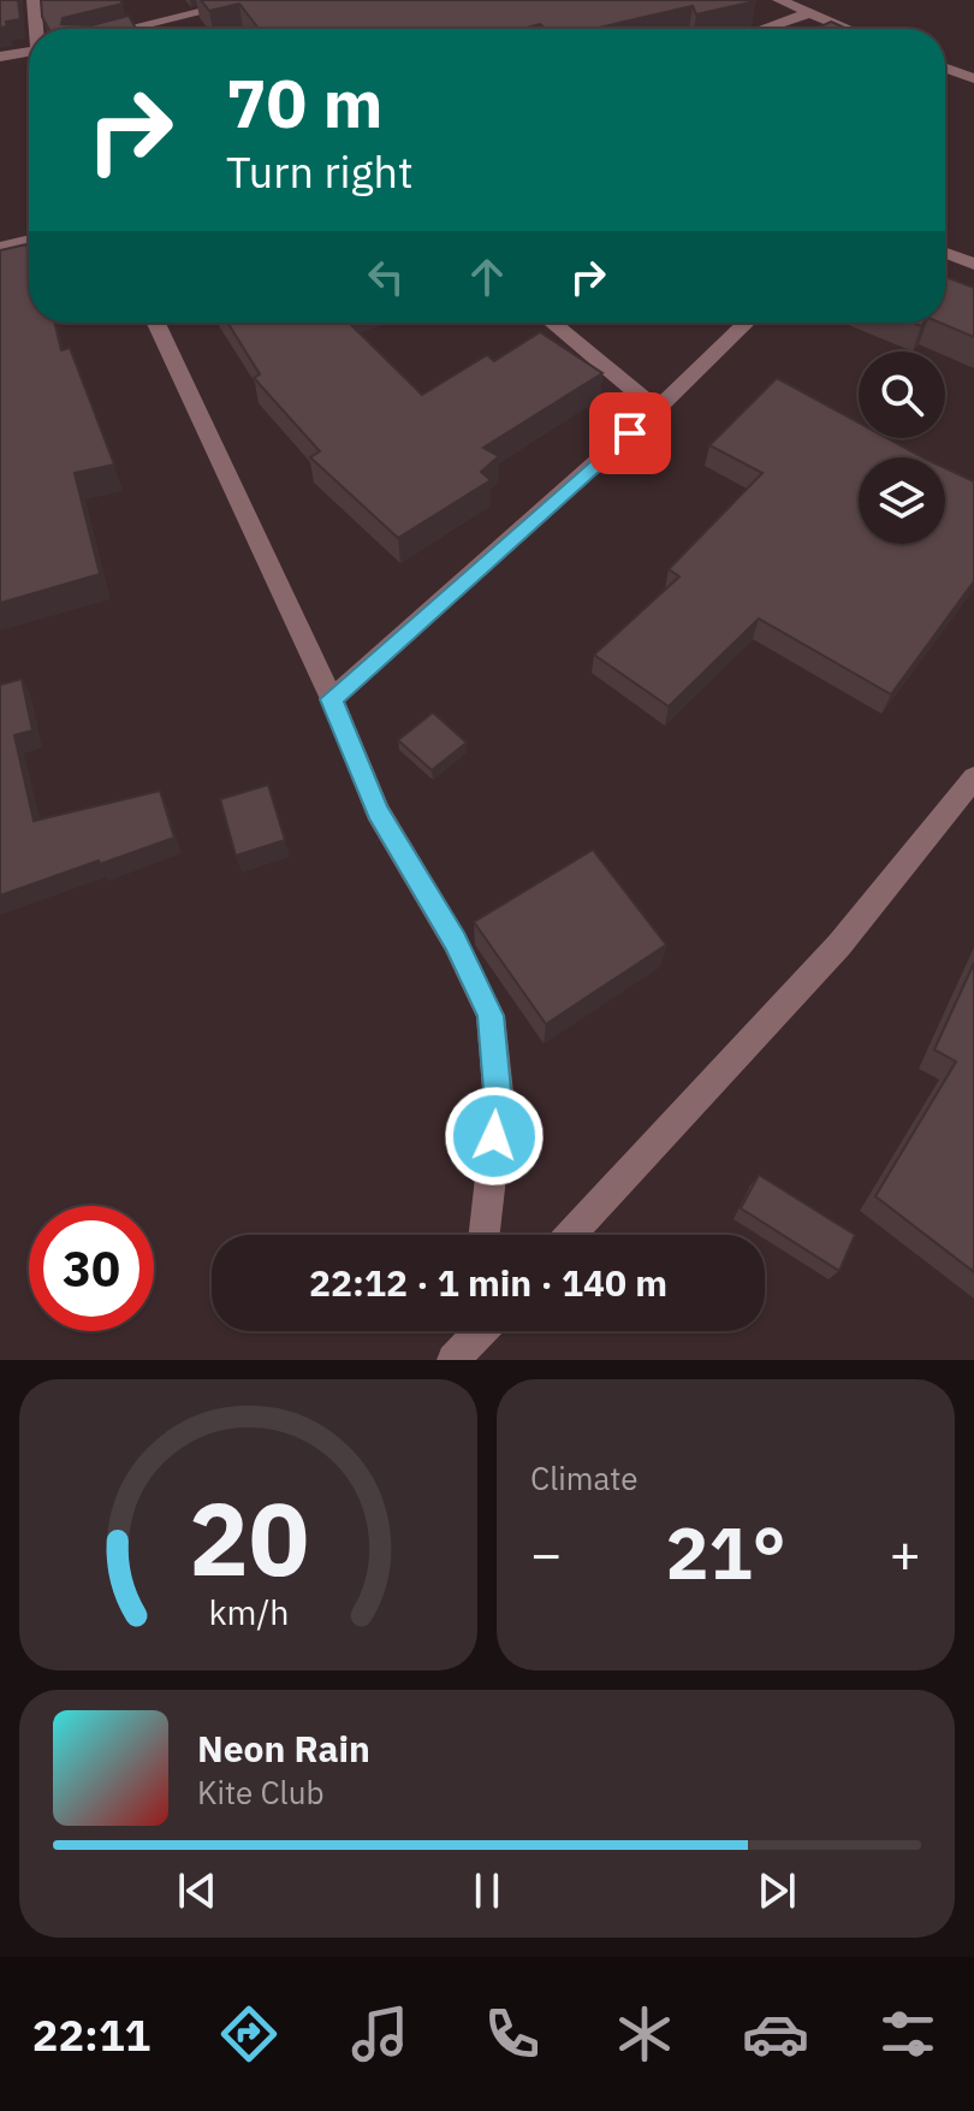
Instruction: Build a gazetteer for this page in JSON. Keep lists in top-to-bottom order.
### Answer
{
  "page": {
    "turn": ["70 m", "Turn right"],
    "limit": "30",
    "trip": "22:12 · 1 min · 140 m",
    "tile": "Climate",
    "heat": ["−", "21°", "+"],
    "song": ["Neon Rain", "Kite Club"],
    "tabs": "22:11",
    "gauge": ["20", "km/h"]
  }
}
